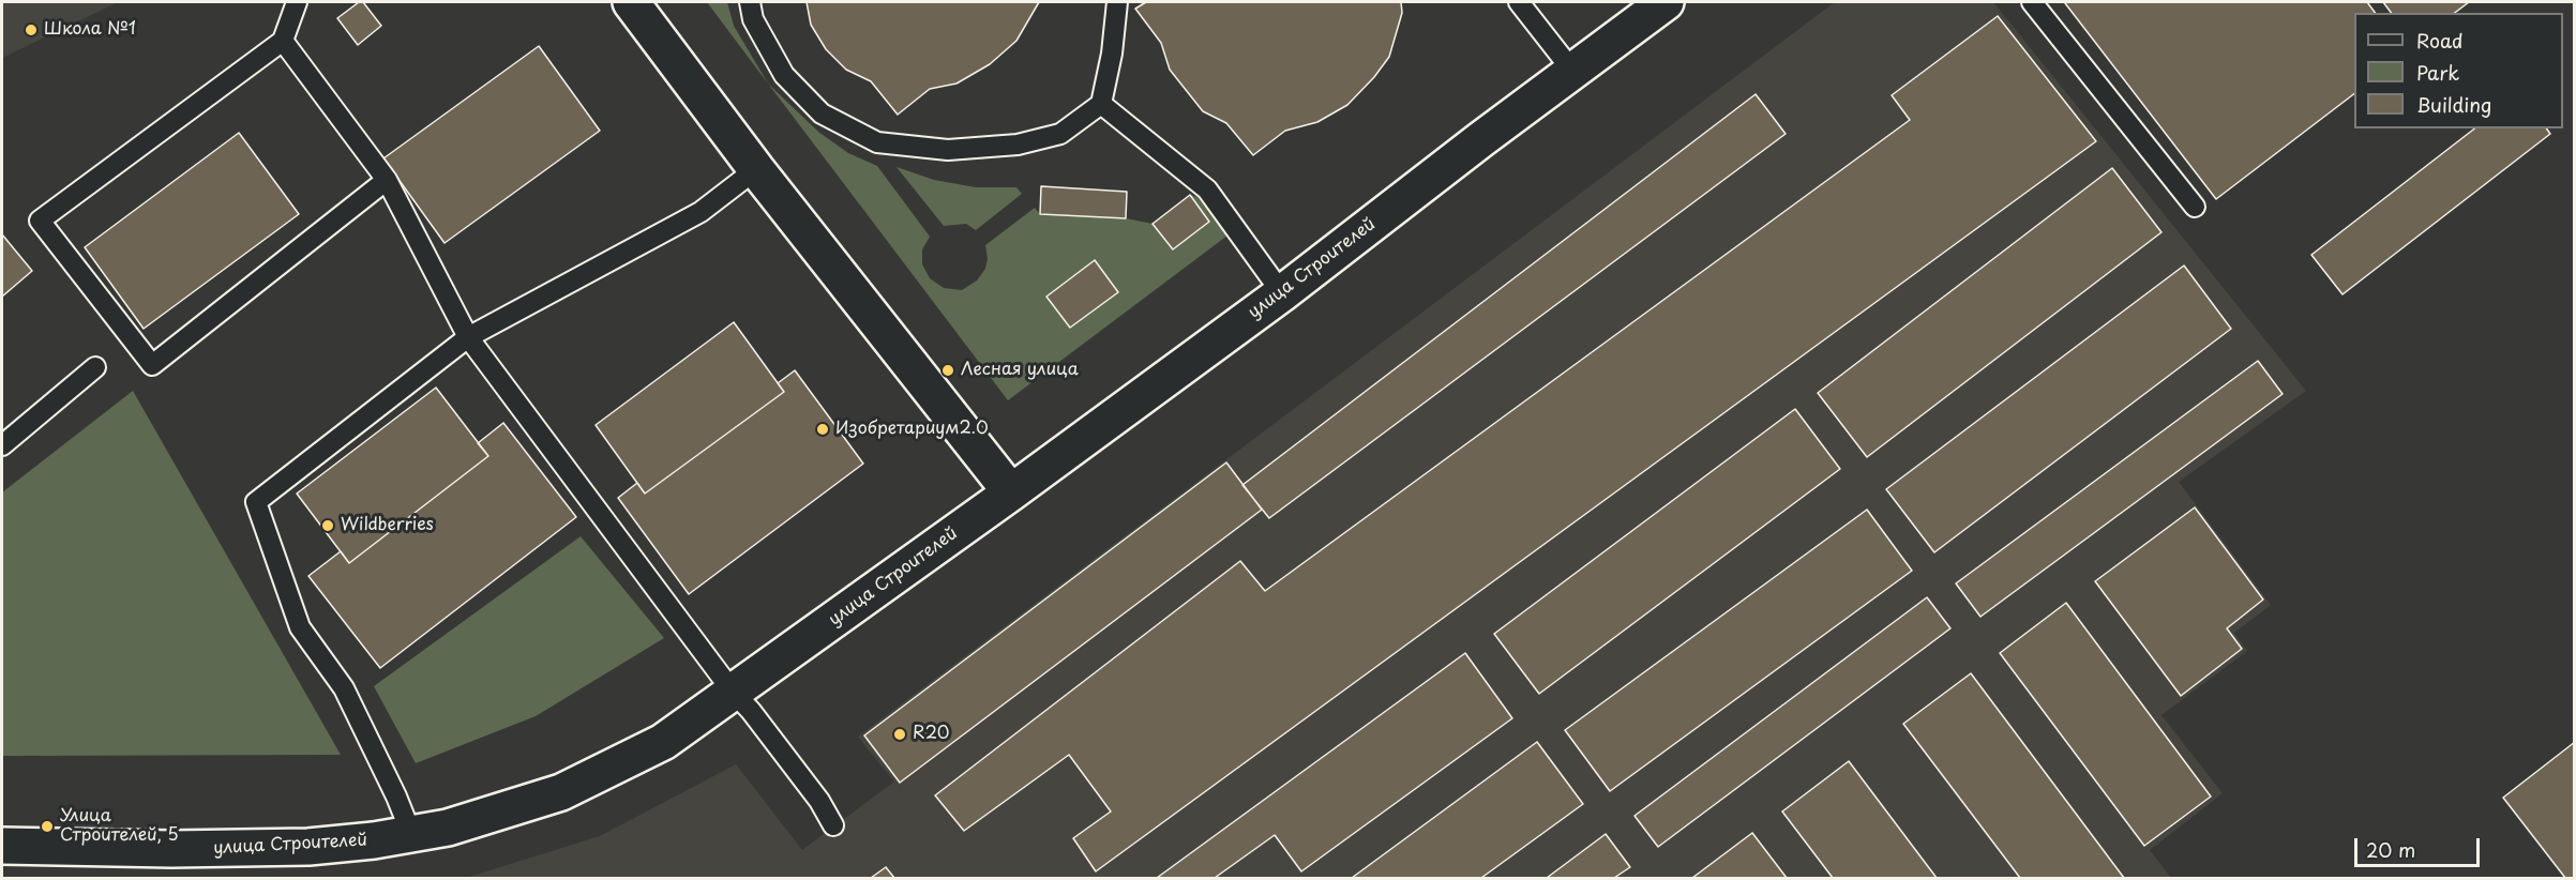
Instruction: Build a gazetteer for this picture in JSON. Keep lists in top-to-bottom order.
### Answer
{
  "streets": {
    "street": ["улица Строителей"]
  },
  "places": [
    "Школа №1",
    "Лесная улица",
    "Изобретариум2.0",
    "Wildberries",
    "R20",
    "Улица Строителей, 5"
  ],
  "legend": ["Road", "Park", "Building"],
  "scale_bar": "20 m"
}
